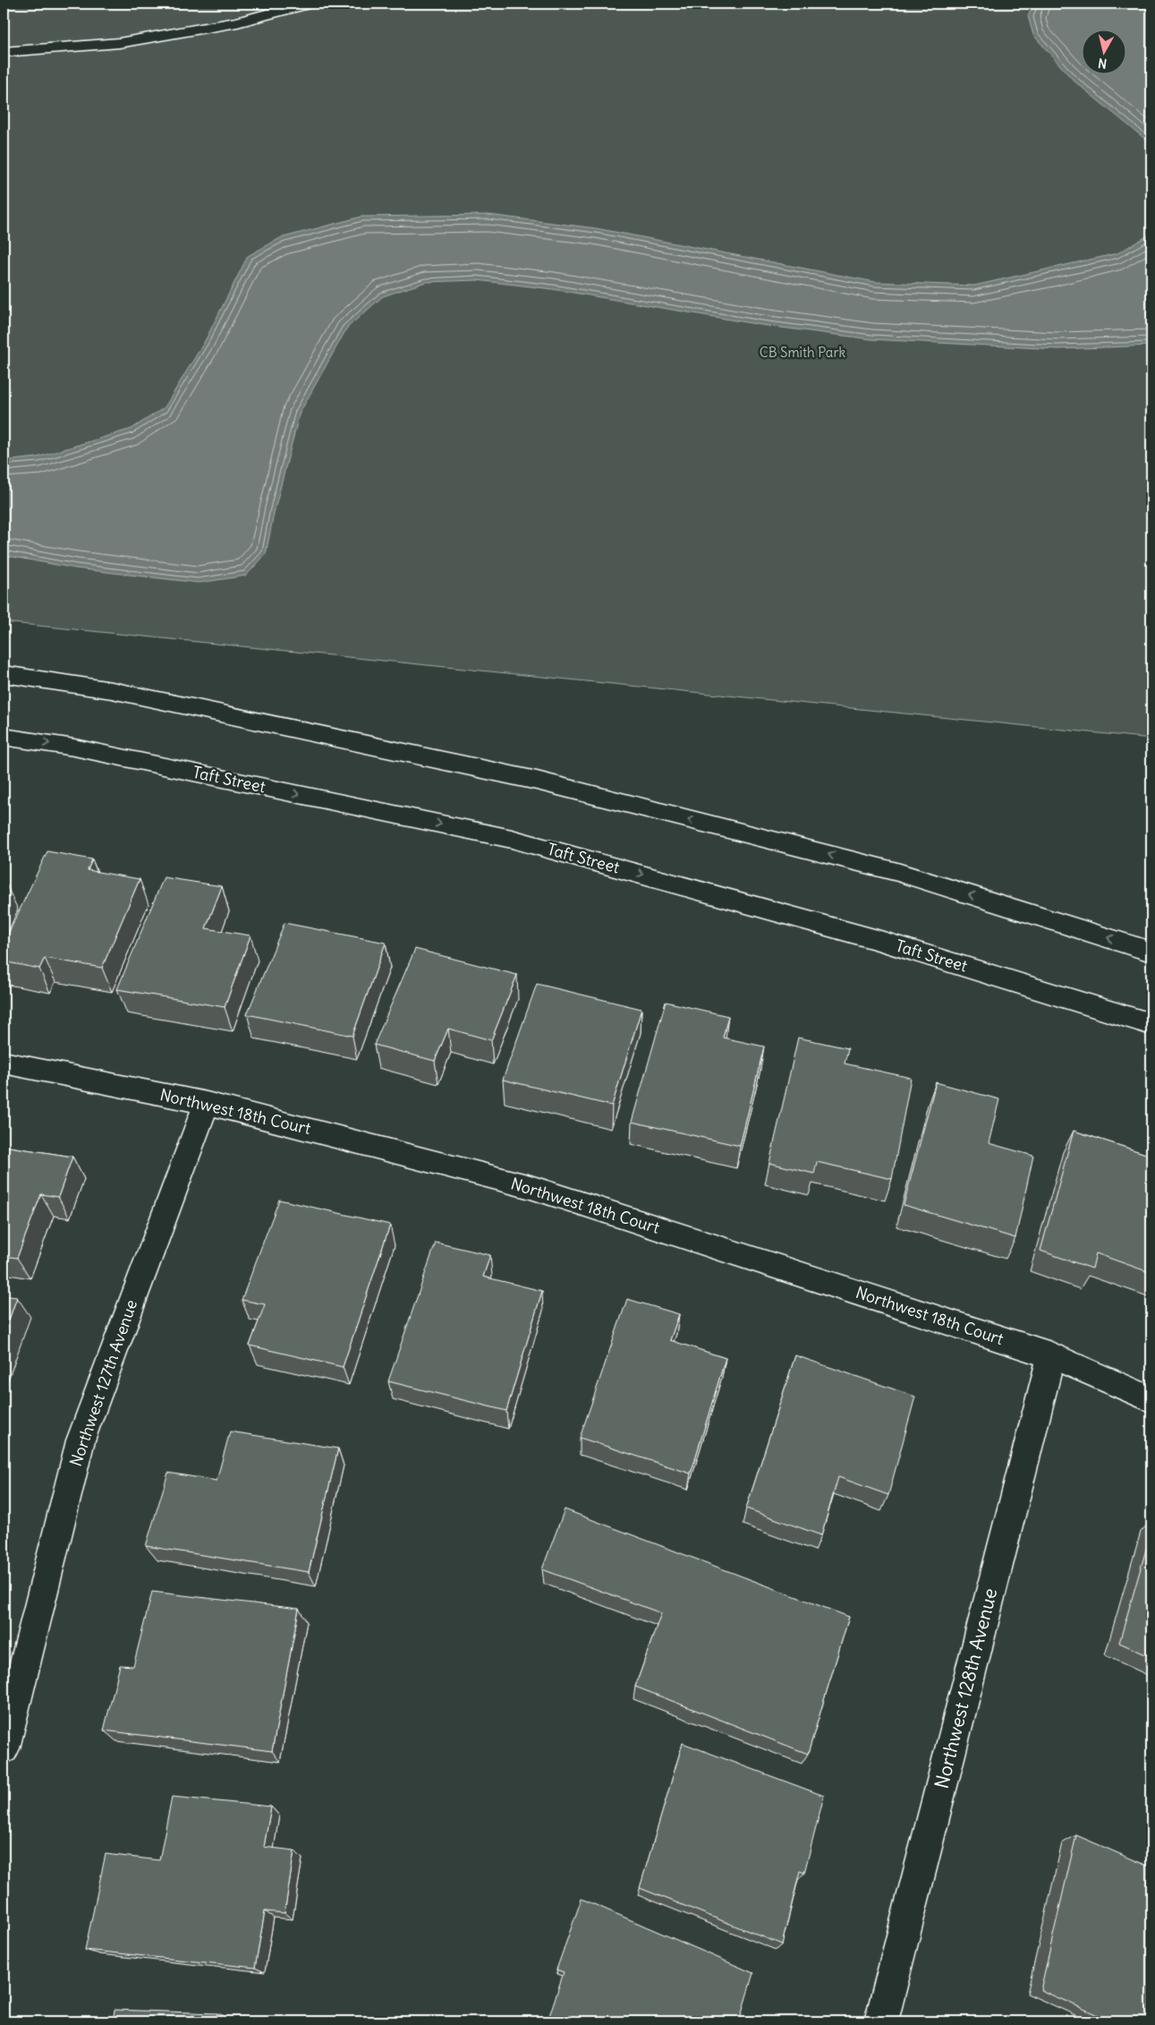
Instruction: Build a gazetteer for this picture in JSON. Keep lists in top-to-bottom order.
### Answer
{
  "streets": {
    "street": [
      "Taft Street",
      "Northwest 18th Court",
      "Northwest 127th Avenue",
      "Northwest 128th Avenue"
    ]
  },
  "crossings": [
    ["Northwest 18th Court", "Northwest 127th Avenue"],
    ["Northwest 18th Court", "Northwest 128th Avenue"]
  ],
  "parks": ["CB Smith Park"],
  "north": "bottom"
}
